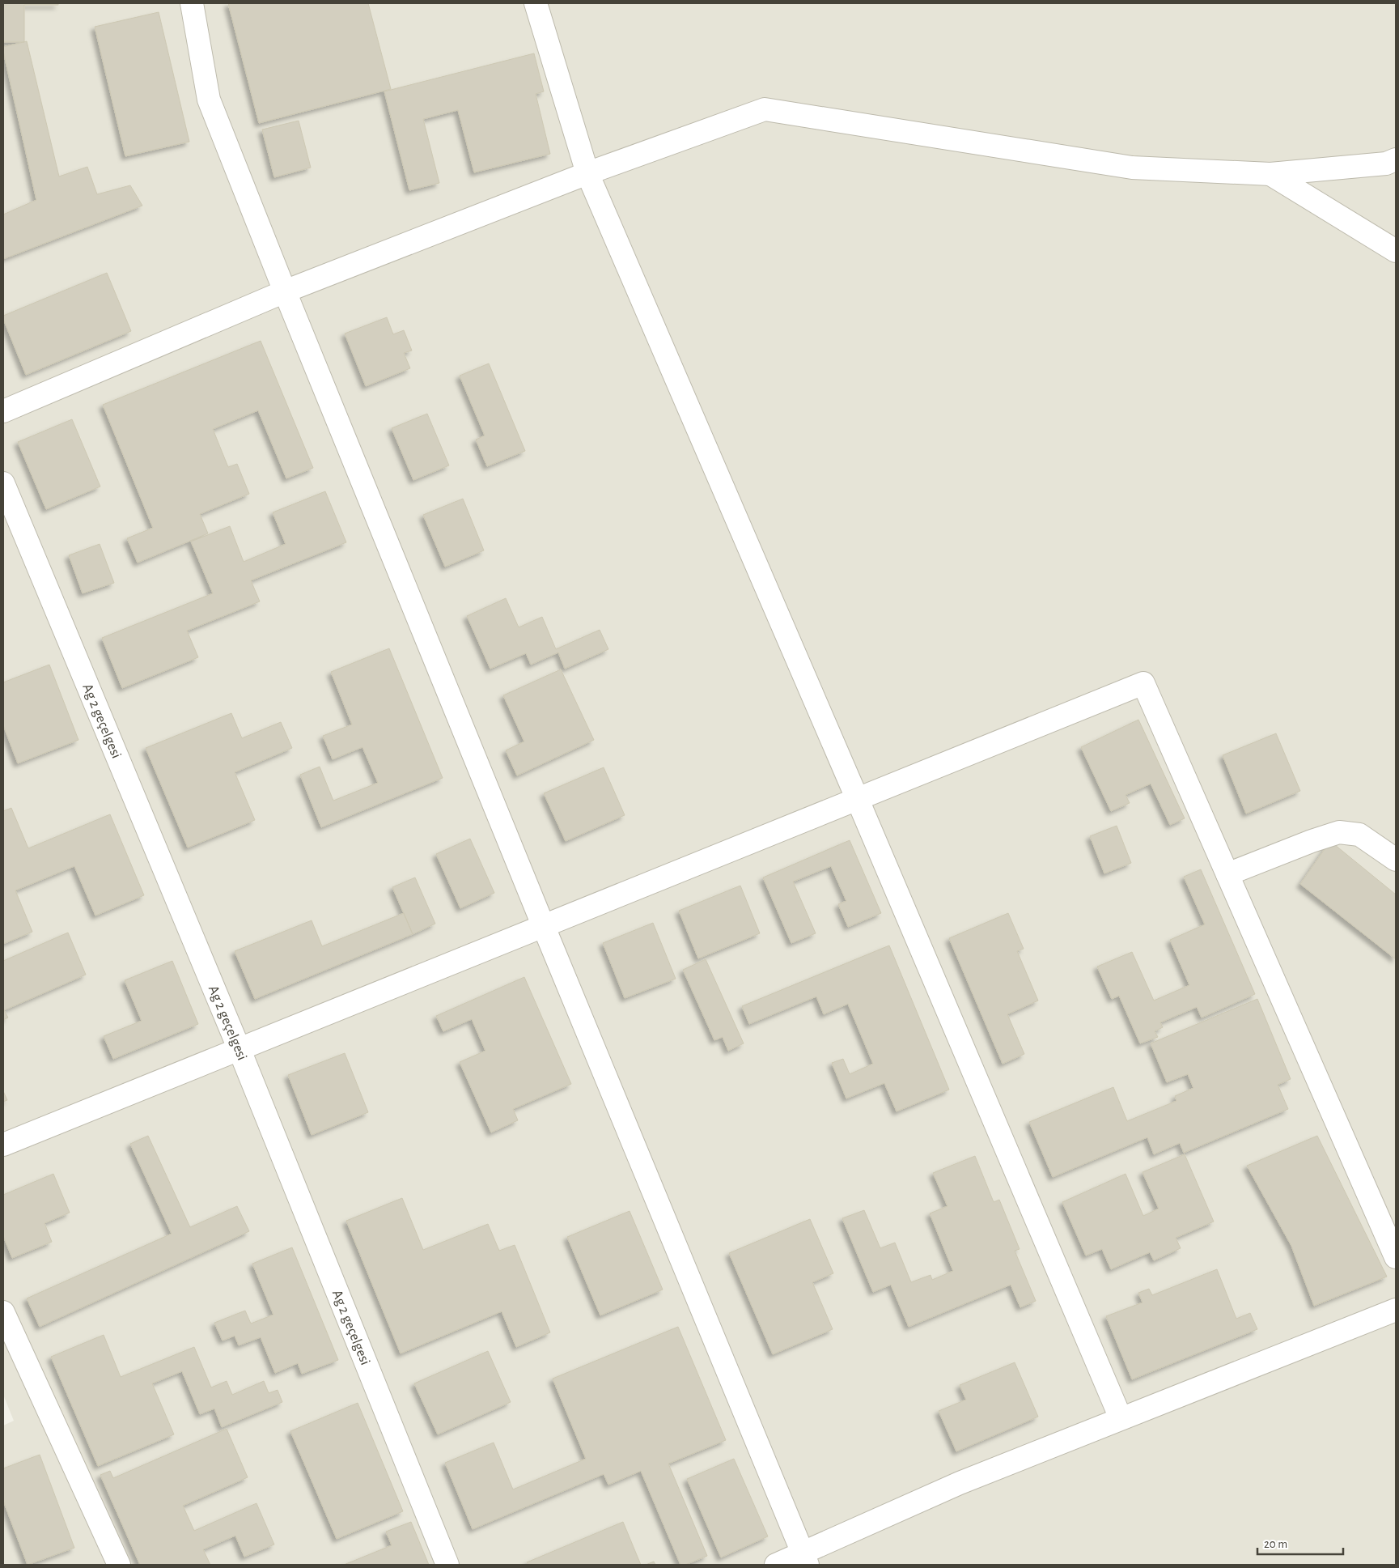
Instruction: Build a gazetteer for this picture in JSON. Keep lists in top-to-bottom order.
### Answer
{
  "streets": {
    "street": ["Ag 2 geçelgesi"]
  },
  "scale_bar": "20 m"
}
